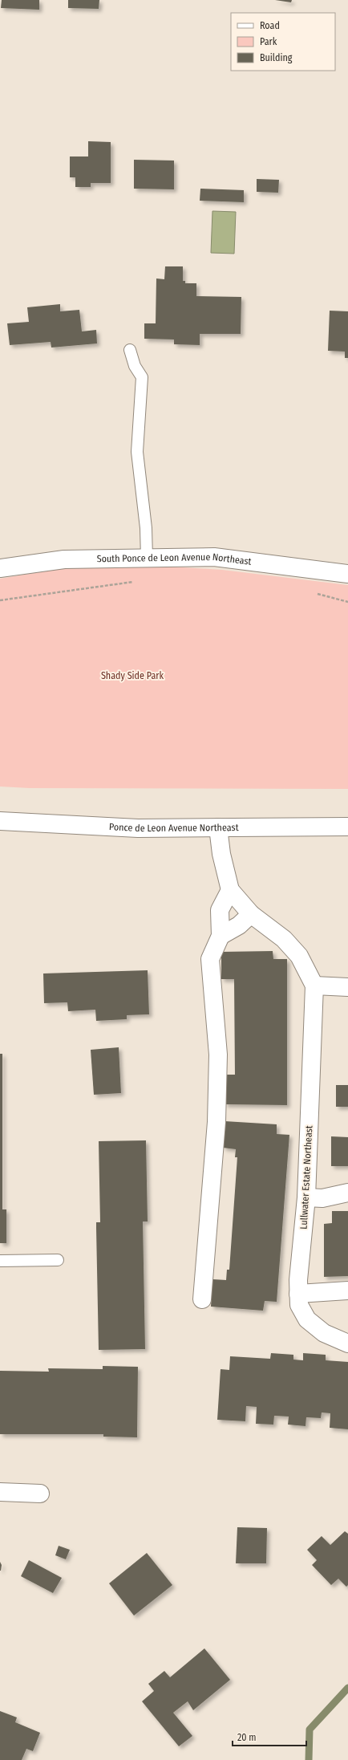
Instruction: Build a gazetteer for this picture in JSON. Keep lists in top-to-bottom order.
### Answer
{
  "streets": {
    "main road": ["South Ponce de Leon Avenue Northeast", "Ponce de Leon Avenue Northeast", "Lullwater Estate Northeast"]
  },
  "crossings": [
    ["Ponce de Leon Avenue Northeast", "Lullwater Estate Northeast"]
  ],
  "parks": ["Shady Side Park"],
  "legend": ["Road", "Park", "Building"],
  "scale_bar": "20 m"
}
